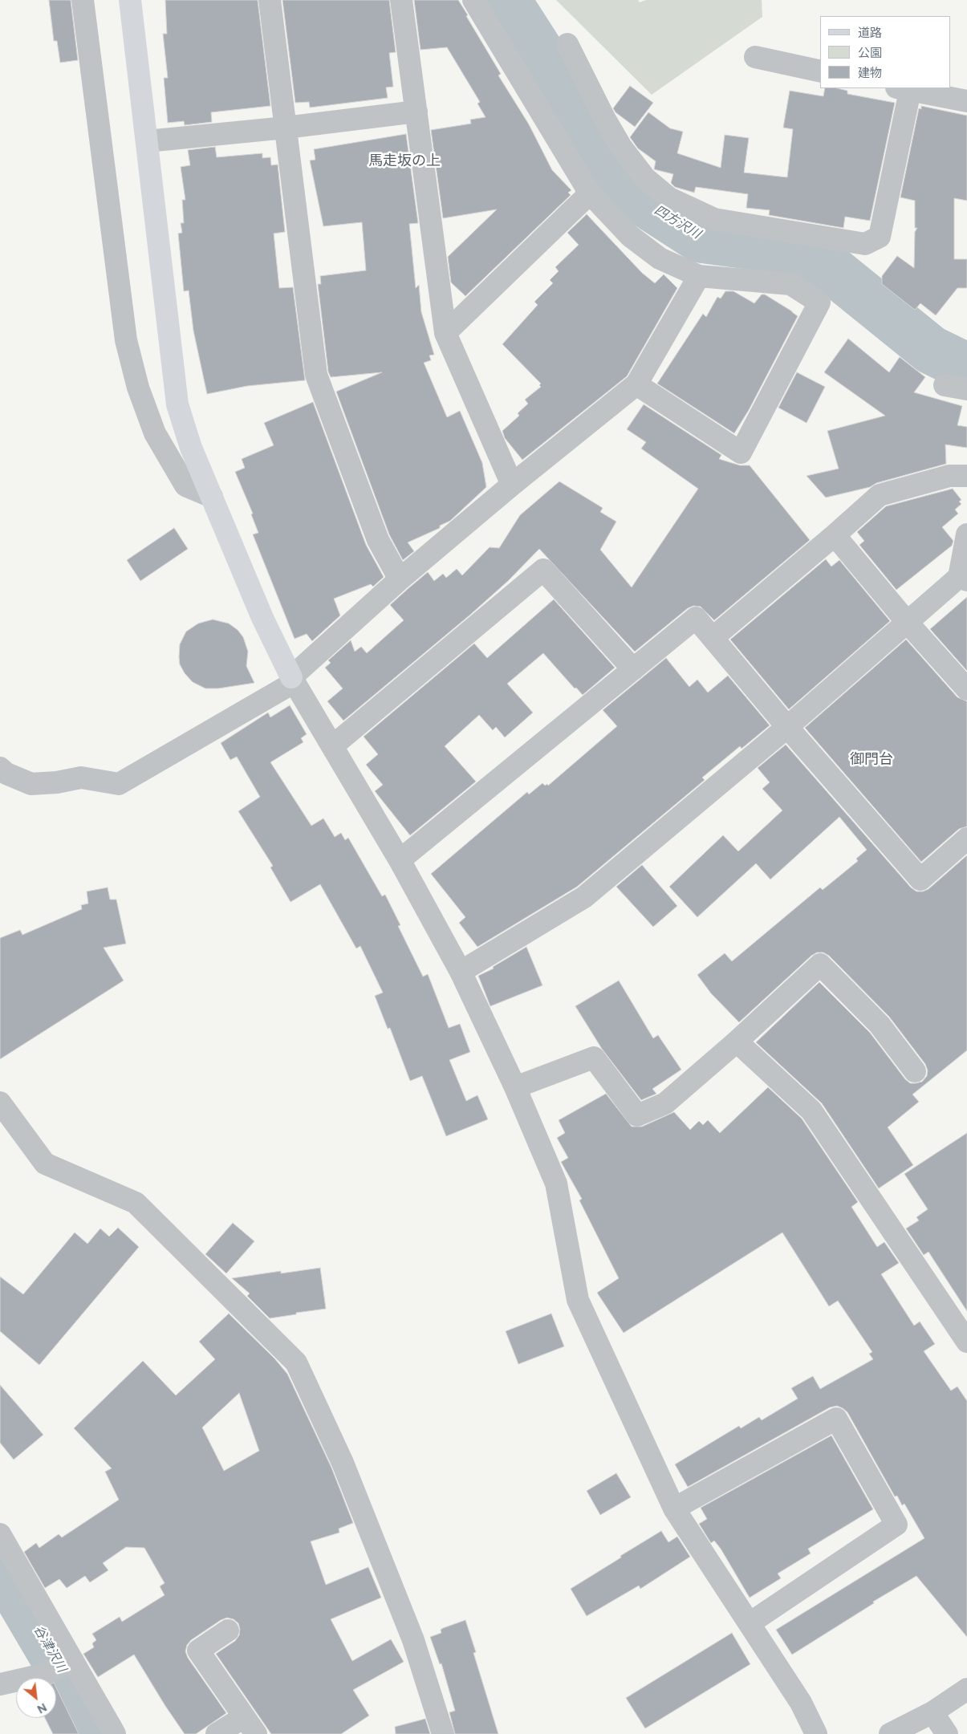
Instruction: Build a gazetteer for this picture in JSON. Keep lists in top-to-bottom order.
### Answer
{
  "districts": ["馬走坂の上", "御門台"],
  "water": ["四方沢川", "谷津沢川"],
  "legend": ["道路", "公園", "建物"],
  "north": "bottom right"
}
